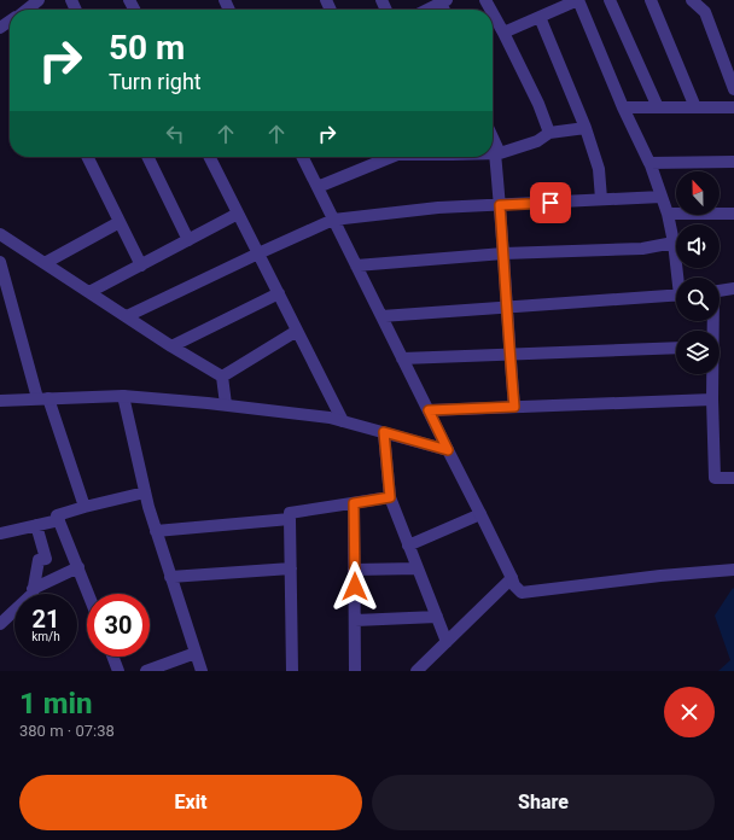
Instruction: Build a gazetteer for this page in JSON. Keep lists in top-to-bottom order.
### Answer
{
  "north": "top",
  "page": {
    "turn": ["50 m", "Turn right"],
    "speed": "21 km/h",
    "limit": "30",
    "heading": ["1 min", "380 m · 07:38"],
    "buttons": ["Exit", "Share"]
  }
}
